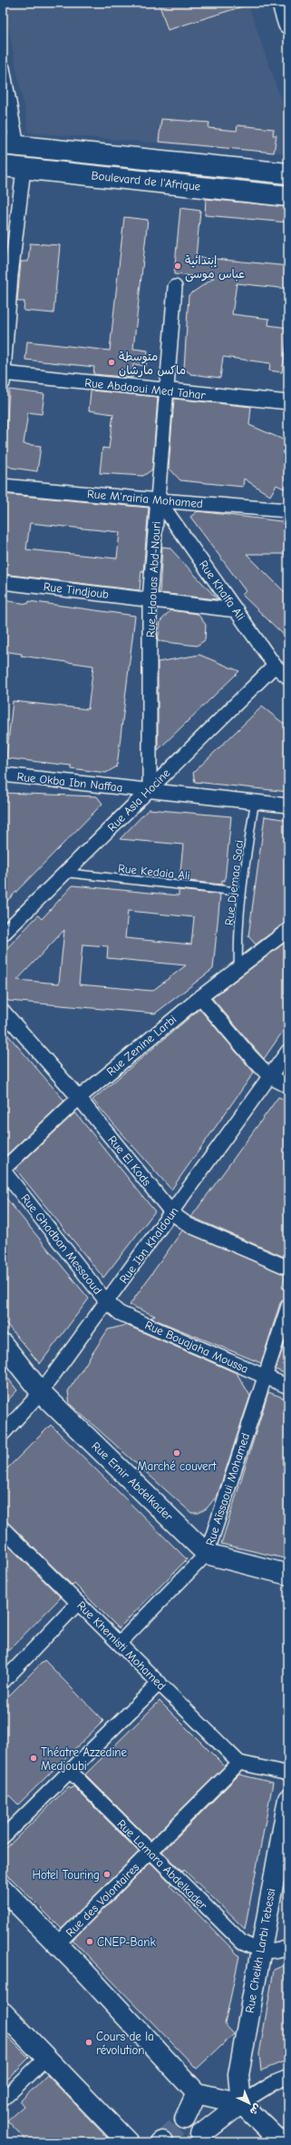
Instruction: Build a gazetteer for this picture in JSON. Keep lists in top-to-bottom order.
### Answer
{
  "streets": {
    "main road": ["Boulevard de l'Afrique", "Rue Emir Abdelkader", "Rue Cheikh Larbi Tebessi"],
    "street": [
      "Rue Abdaoui Med Tahar",
      "Rue M'rairia Mohamed",
      "Rue Haouas Abd-Nouri",
      "Rue Tindjoub",
      "Rue Khalfa Ali",
      "Rue Okba Ibn Naffaa",
      "Rue Asla Hocine",
      "Rue Zenine Larbi",
      "Rue El Kods",
      "Rue Ghadban Messaoud",
      "Rue Ibn Khaldoun",
      "Rue Bouajaha Moussa",
      "Rue Aïssaoui Mohamed",
      "Rue Khemisti Mohamed",
      "Rue Lamara Abdelkader",
      "Rue des Volontaires"
    ],
    "lane": ["Rue Kedaia Ali", "Rue Djemaa Saci"]
  },
  "crossings": [
    ["Rue Abdaoui Med Tahar", "Rue Haouas Abd-Nouri"],
    ["Rue M'rairia Mohamed", "Rue Haouas Abd-Nouri"],
    ["Rue M'rairia Mohamed", "Rue Khalfa Ali"],
    ["Rue Haouas Abd-Nouri", "Rue Tindjoub"],
    ["Rue Haouas Abd-Nouri", "Rue Khalfa Ali"],
    ["Rue Haouas Abd-Nouri", "Rue Okba Ibn Naffaa"],
    ["Rue Haouas Abd-Nouri", "Rue Asla Hocine"],
    ["Rue Tindjoub", "Rue Khalfa Ali"],
    ["Rue Khalfa Ali", "Rue Asla Hocine"],
    ["Rue Okba Ibn Naffaa", "Rue Asla Hocine"],
    ["Rue Okba Ibn Naffaa", "Rue Djemaa Saci"],
    ["Rue Asla Hocine", "Rue Kedaia Ali"],
    ["Rue Kedaia Ali", "Rue Djemaa Saci"],
    ["Rue Djemaa Saci", "Rue Zenine Larbi"],
    ["Rue Zenine Larbi", "Rue El Kods"],
    ["Rue Zenine Larbi", "Rue Ghadban Messaoud"],
    ["Rue El Kods", "Rue Ibn Khaldoun"],
    ["Rue Ghadban Messaoud", "Rue Ibn Khaldoun"],
    ["Rue Ghadban Messaoud", "Rue Bouajaha Moussa"],
    ["Rue Ibn Khaldoun", "Rue Bouajaha Moussa"],
    ["Rue Ibn Khaldoun", "Rue Emir Abdelkader"],
    ["Rue Bouajaha Moussa", "Rue Aïssaoui Mohamed"],
    ["Rue Emir Abdelkader", "Rue Aïssaoui Mohamed"],
    ["Rue Aïssaoui Mohamed", "Rue Khemisti Mohamed"],
    ["Rue Khemisti Mohamed", "Rue des Volontaires"],
    ["Rue Lamara Abdelkader", "Rue des Volontaires"],
    ["Rue Lamara Abdelkader", "Rue Cheikh Larbi Tebessi"]
  ],
  "places": [
    "إبتدائية عباس موسى",
    "متوسطة ماكس مارشان",
    "Marché couvert",
    "Théatre Azzedine Medjoubi",
    "Hotel Touring",
    "CNEP-Bank",
    "Cours de la révolution"
  ],
  "north": "bottom right"
}
